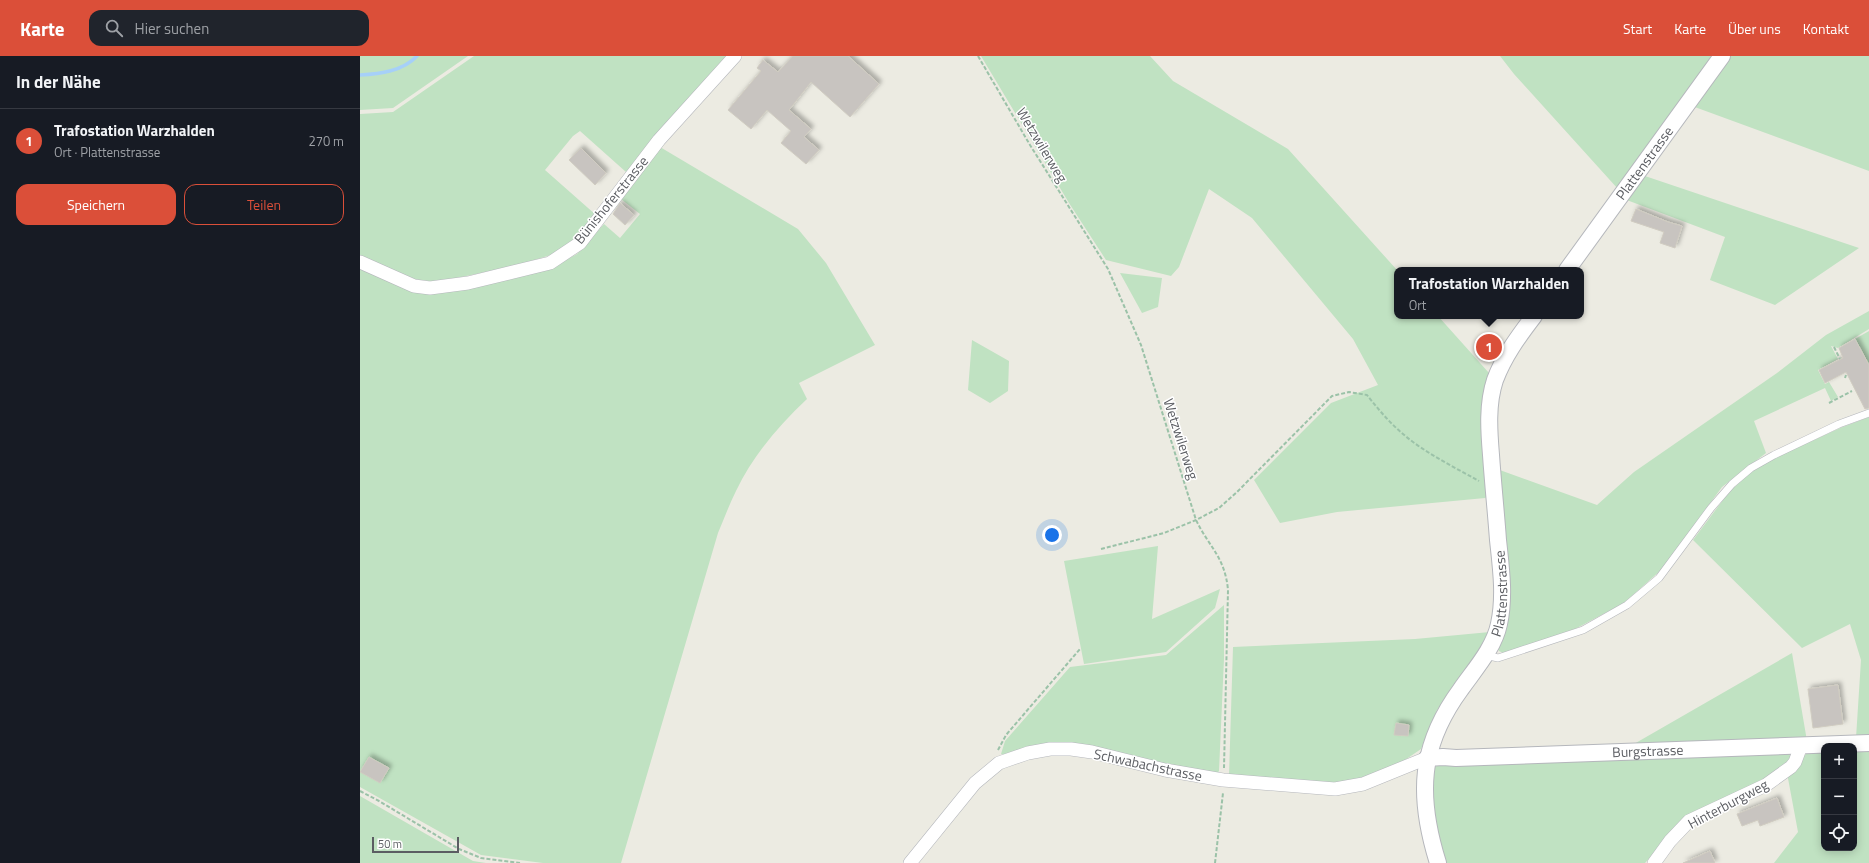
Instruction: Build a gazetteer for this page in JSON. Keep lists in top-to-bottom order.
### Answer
{
  "streets": {
    "street": [
      "Plattenstrasse",
      "Bünishoferstrasse",
      "Burgstrasse",
      "Schwabachstrasse",
      "Hinterburgweg"
    ],
    "path": ["Wetzwilerweg"]
  },
  "crossings": [
    ["Wetzwilerweg", "Schwabachstrasse"],
    ["Plattenstrasse", "Burgstrasse"],
    ["Plattenstrasse", "Schwabachstrasse"],
    ["Burgstrasse", "Schwabachstrasse"],
    ["Burgstrasse", "Hinterburgweg"]
  ],
  "scale_bar": "50 m",
  "page": {
    "header": "Karte",
    "search": "Hier suchen",
    "nav": [
      "Start",
      "Karte",
      "Über uns",
      "Kontakt"
    ],
    "heading": "In der Nähe",
    "list": [
      {
        "mark": "1",
        "name": "Trafostation Warzhalden",
        "note": "Ort · Plattenstrasse",
        "value": "270 m"
      }
    ],
    "buttons": ["Speichern", "Teilen"],
    "popup": ["Trafostation Warzhalden", "Ort"],
    "pins": "1",
    "map_buttons": ["+", "−"],
    "scale": "50 m"
  }
}
